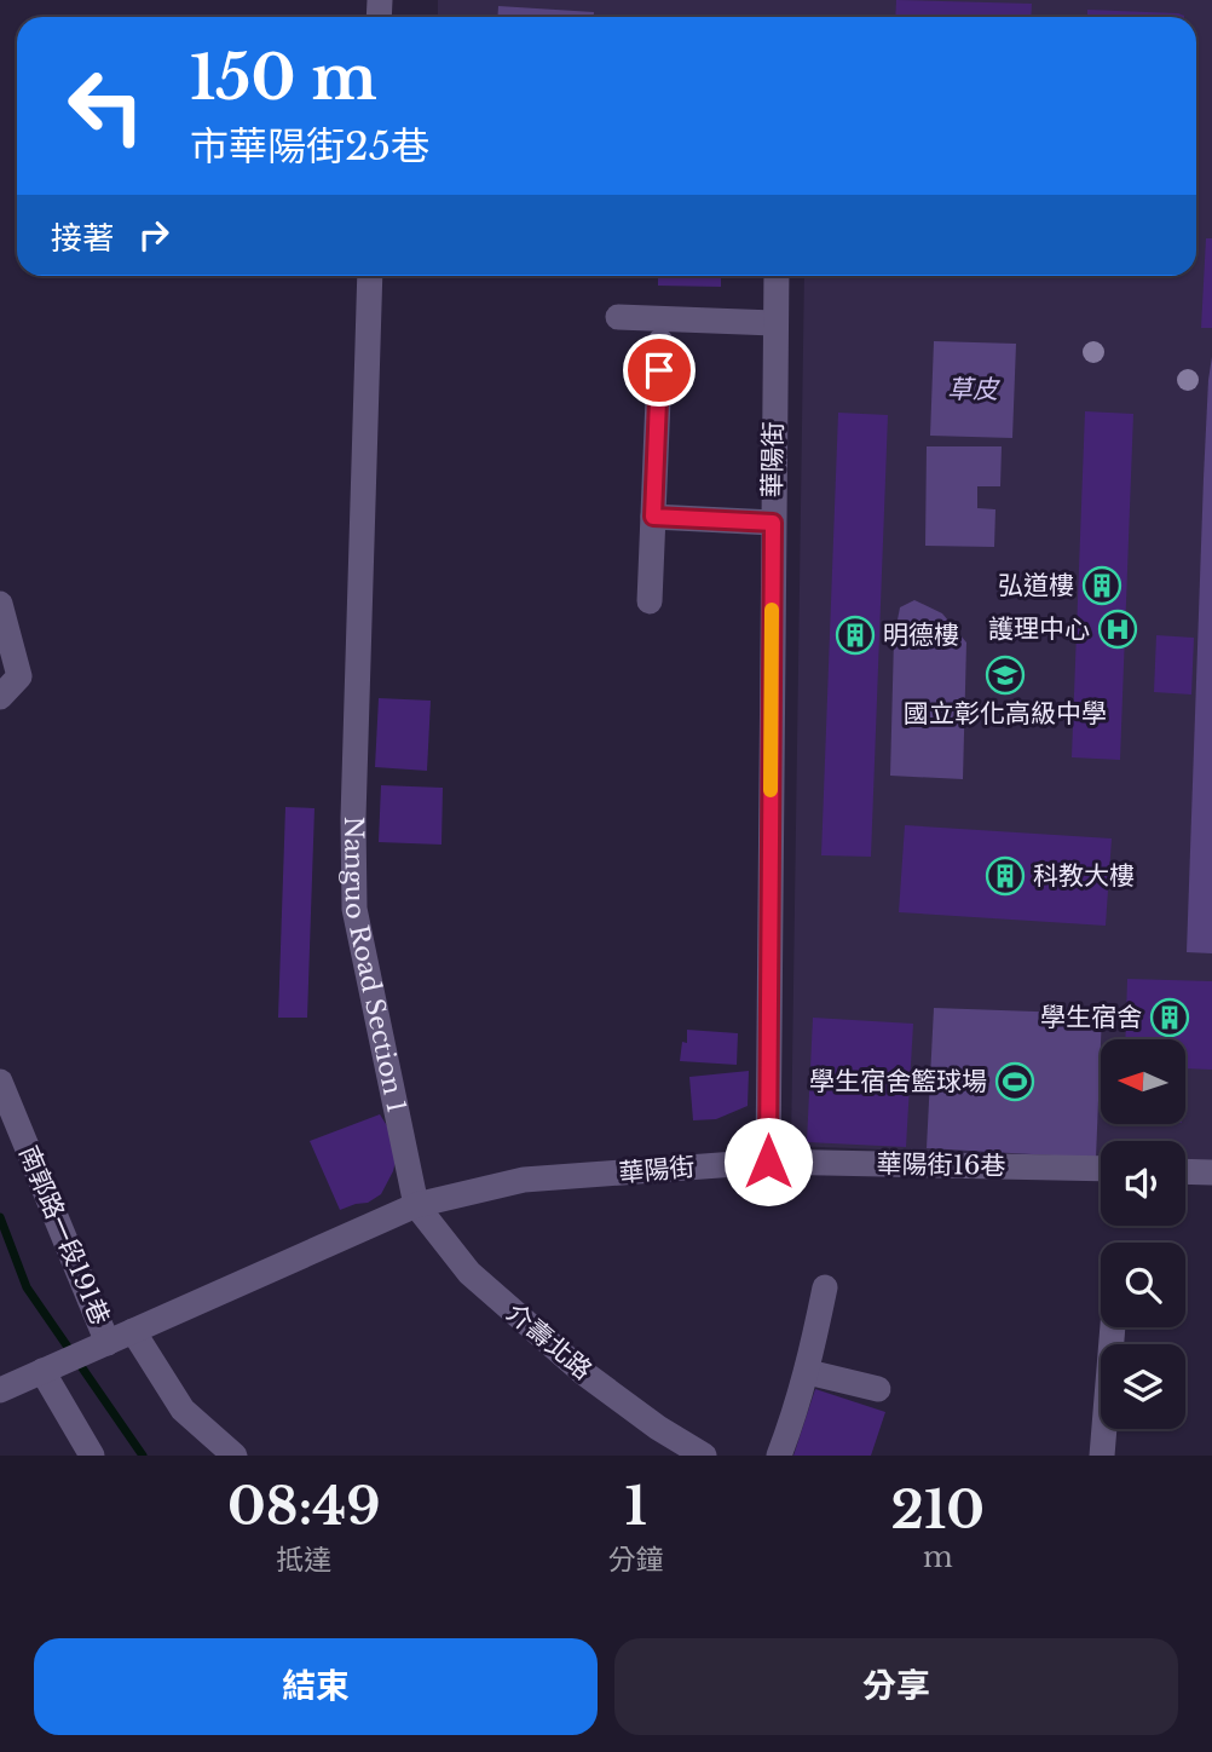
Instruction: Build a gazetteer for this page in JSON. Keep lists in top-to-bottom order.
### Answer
{
  "streets": {
    "street": [
      "華陽街",
      "Nanguo Road Section 1",
      "華陽街16巷",
      "南郭路一段191巷",
      "介壽北路"
    ]
  },
  "crossings": [
    ["華陽街", "Nanguo Road Section 1"],
    ["華陽街", "華陽街16巷"],
    ["華陽街", "介壽北路"],
    ["Nanguo Road Section 1", "介壽北路"]
  ],
  "parks": ["草皮"],
  "places": {
    "building": [
      "弘道樓",
      "明德樓",
      "科教大樓",
      "學生宿舍"
    ],
    "hospital": ["護理中心"],
    "school or university": ["國立彰化高級中學"],
    "sports": ["學生宿舍籃球場"]
  },
  "north": "left",
  "page": {
    "turn": ["150 m", "市華陽街25巷"],
    "then": "接著",
    "eta": [
      "08:49",
      "抵達",
      "1",
      "分鐘",
      "210",
      "m"
    ],
    "buttons": ["結束", "分享"]
  }
}
